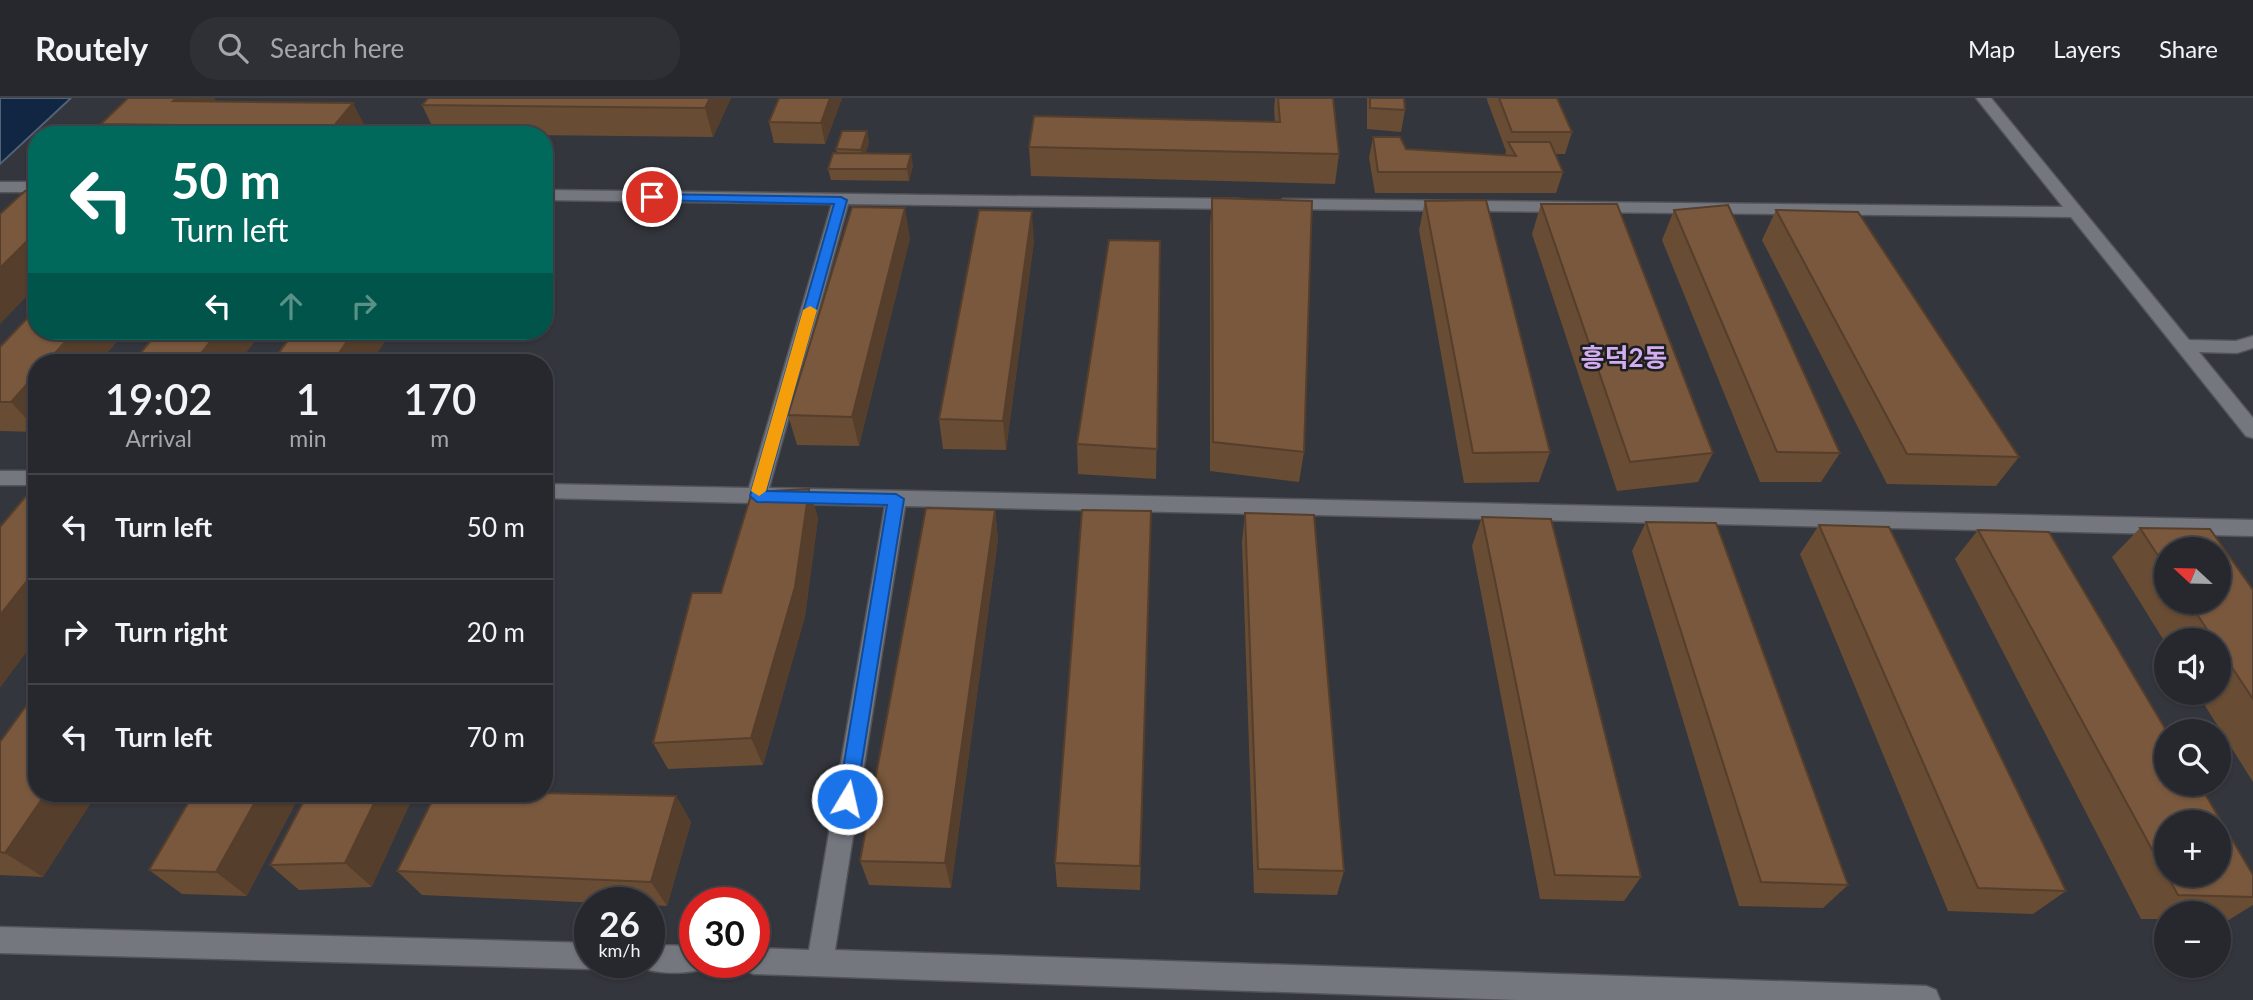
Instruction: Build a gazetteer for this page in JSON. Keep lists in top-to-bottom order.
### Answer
{
  "districts": ["흥덕2동"],
  "north": "left",
  "page": {
    "header": "Routely",
    "search": "Search here",
    "nav": ["Map", "Layers", "Share"],
    "turn": ["50 m", "Turn left"],
    "eta": [
      "19:02",
      "Arrival",
      "1",
      "min",
      "170",
      "m"
    ],
    "list": [
      {
        "name": "Turn left",
        "value": "50 m"
      },
      {
        "name": "Turn right",
        "value": "20 m"
      },
      {
        "name": "Turn left",
        "value": "70 m"
      }
    ],
    "map_buttons": ["+", "−"],
    "speed": "26 km/h",
    "limit": "30"
  }
}
